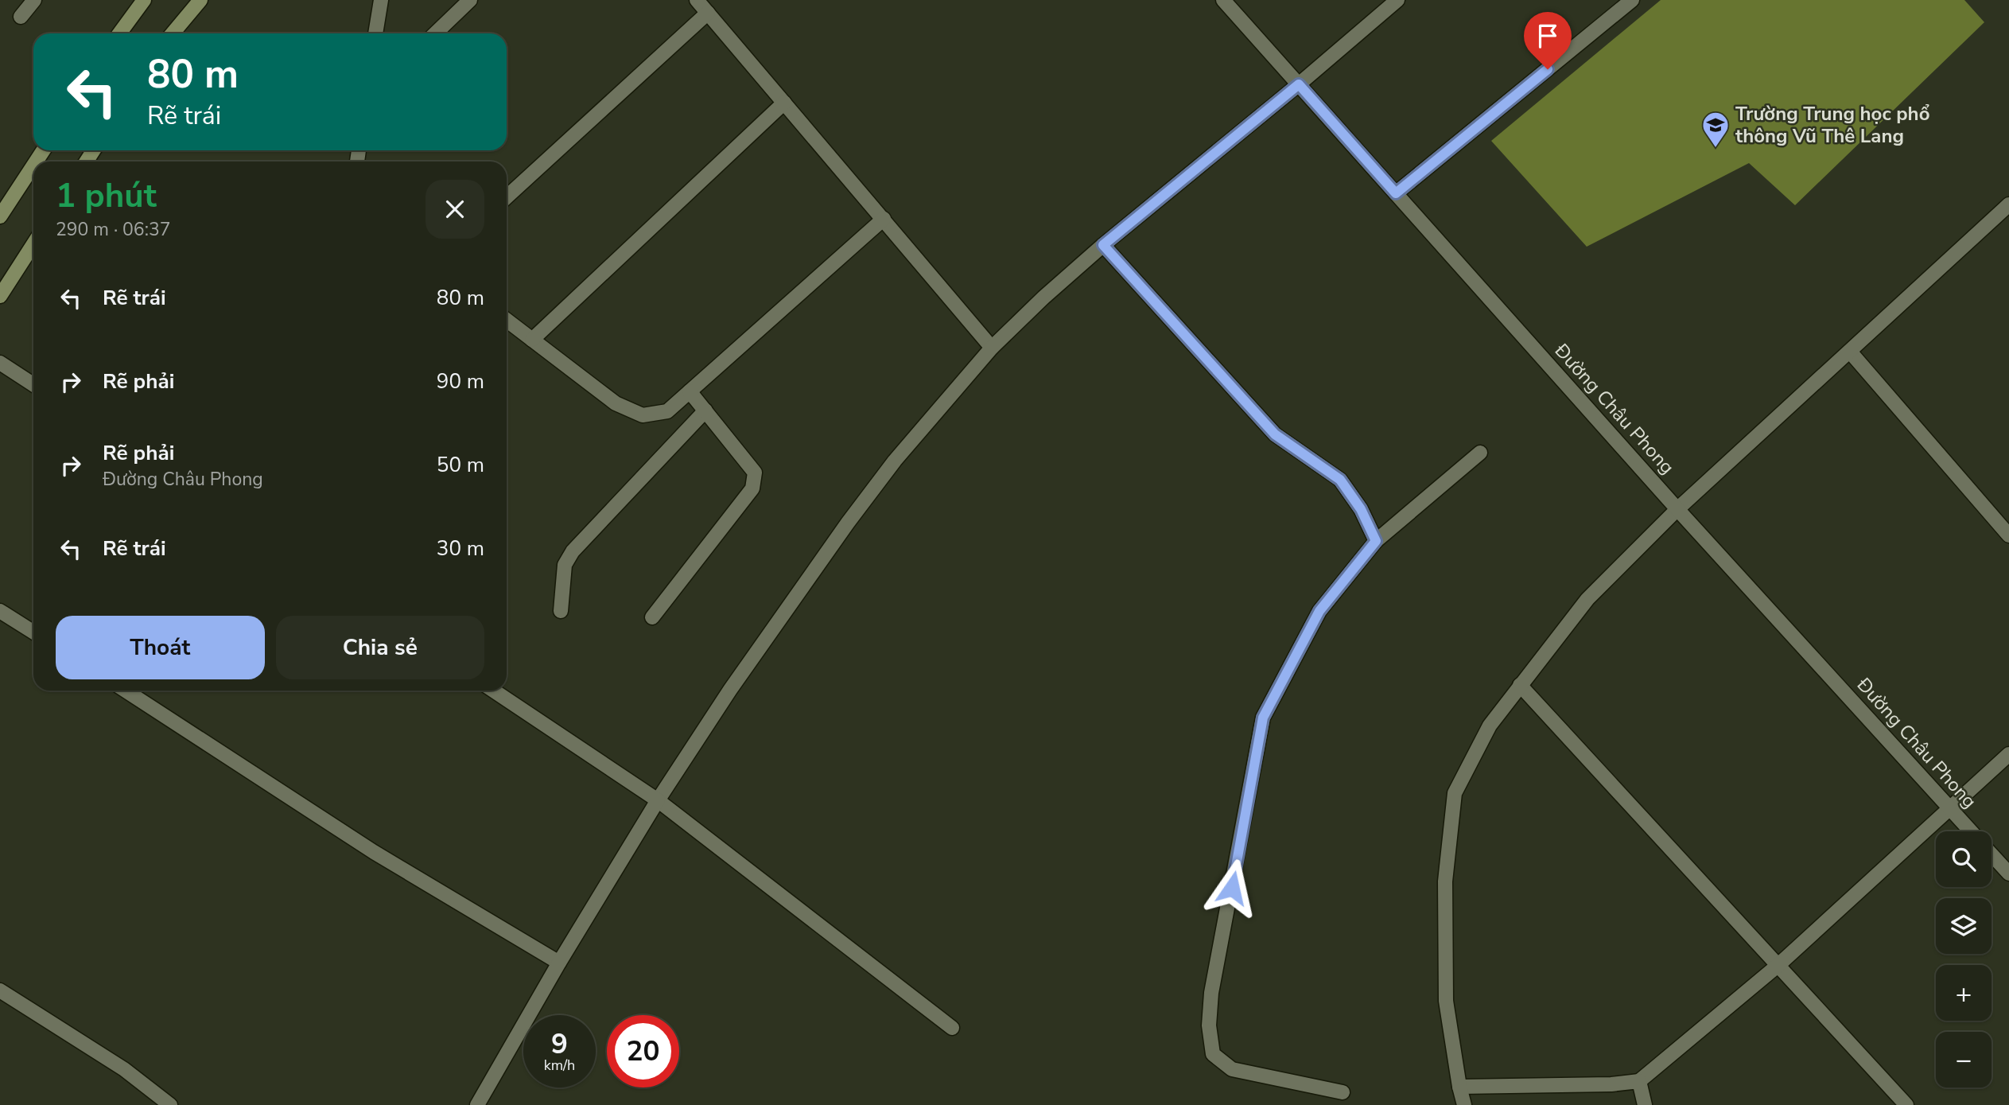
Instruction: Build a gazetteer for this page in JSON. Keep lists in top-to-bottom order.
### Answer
{
  "streets": {
    "street": ["Đường Châu Phong"]
  },
  "places": {
    "school or university": ["Trường Trung học phổ thông Vũ Thê Lang"]
  },
  "page": {
    "turn": ["80 m", "Rẽ trái"],
    "heading": ["1 phút", "290 m · 06:37"],
    "list": [
      {
        "name": "Rẽ trái",
        "value": "80 m"
      },
      {
        "name": "Rẽ phải",
        "value": "90 m"
      },
      {
        "name": "Rẽ phải",
        "note": "Đường Châu Phong",
        "value": "50 m"
      },
      {
        "name": "Rẽ trái",
        "value": "30 m"
      }
    ],
    "buttons": ["Thoát", "Chia sẻ"],
    "map_buttons": ["+", "−"],
    "speed": "9 km/h",
    "limit": "20"
  }
}
